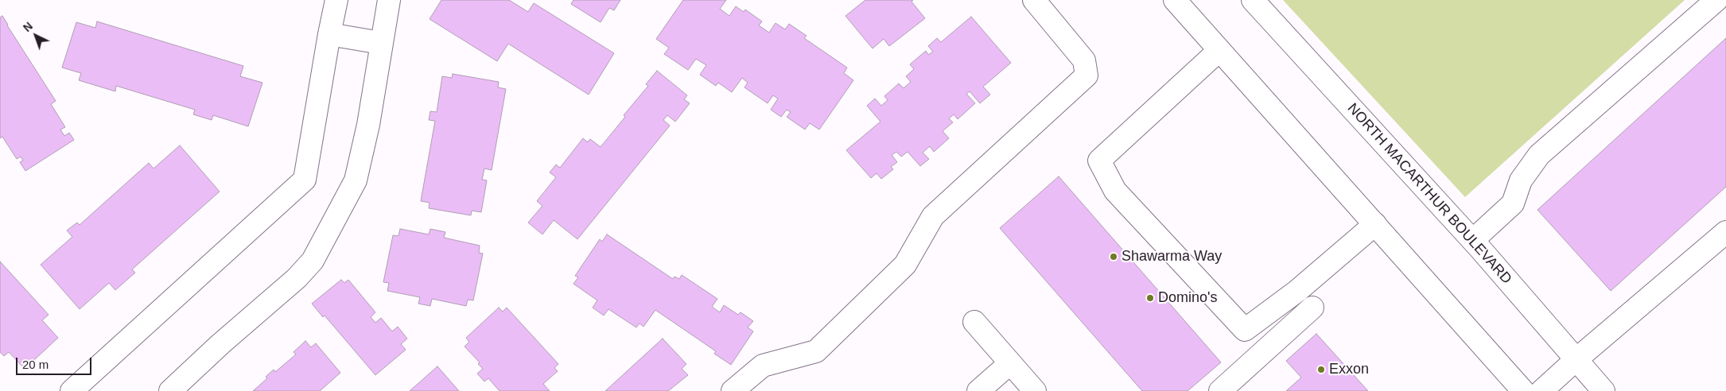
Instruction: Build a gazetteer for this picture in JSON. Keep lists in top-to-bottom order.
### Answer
{
  "streets": {
    "main road": ["NORTH MACARTHUR BOULEVARD"]
  },
  "places": ["Shawarma Way", "Domino's", "Exxon"],
  "scale_bar": "20 m",
  "north": "top left"
}
